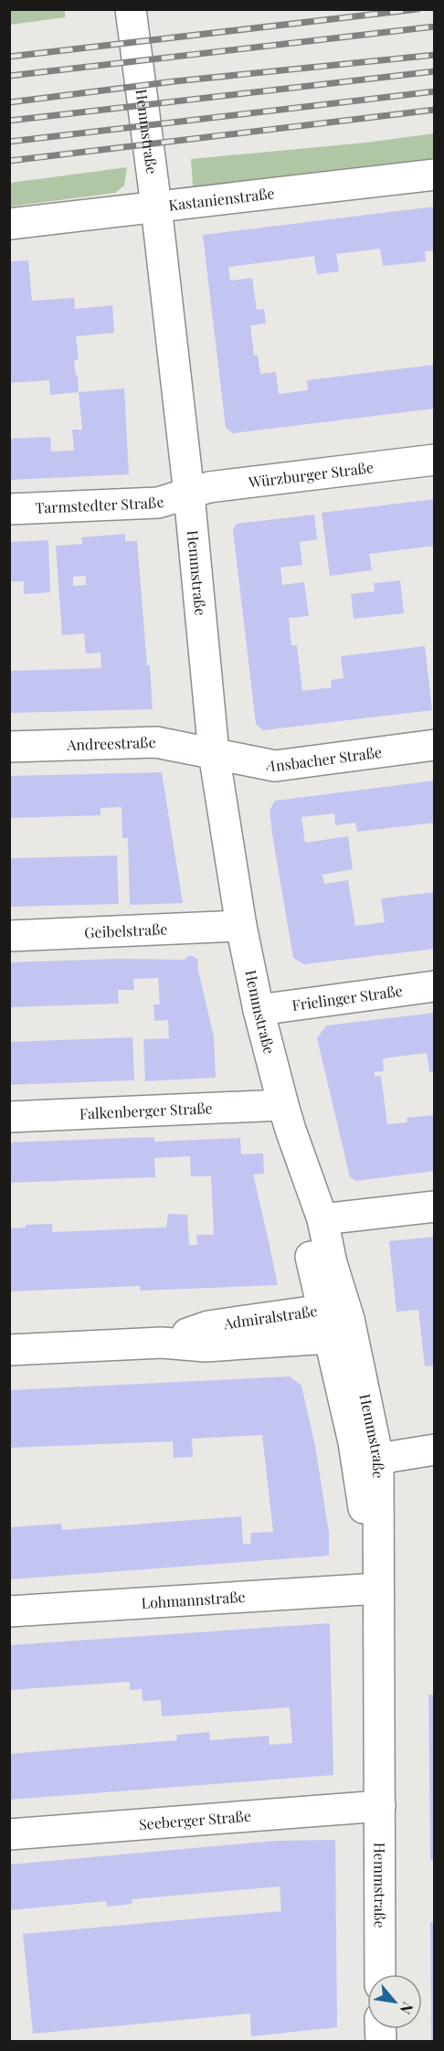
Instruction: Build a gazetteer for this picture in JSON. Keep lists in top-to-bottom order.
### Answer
{
  "streets": {
    "street": [
      "Hemmstraße",
      "Kastanienstraße",
      "Würzburger Straße",
      "Tarmstedter Straße",
      "Andreestraße",
      "Ansbacher Straße",
      "Geibelstraße",
      "Frielinger Straße",
      "Falkenberger Straße",
      "Admiralstraße",
      "Lohmannstraße",
      "Seeberger Straße"
    ]
  },
  "crossings": [
    ["Hemmstraße", "Kastanienstraße"],
    ["Hemmstraße", "Würzburger Straße"],
    ["Hemmstraße", "Tarmstedter Straße"],
    ["Hemmstraße", "Andreestraße"],
    ["Hemmstraße", "Ansbacher Straße"],
    ["Hemmstraße", "Geibelstraße"],
    ["Hemmstraße", "Frielinger Straße"],
    ["Hemmstraße", "Falkenberger Straße"],
    ["Hemmstraße", "Admiralstraße"],
    ["Hemmstraße", "Lohmannstraße"],
    ["Hemmstraße", "Seeberger Straße"],
    ["Würzburger Straße", "Tarmstedter Straße"],
    ["Andreestraße", "Ansbacher Straße"]
  ],
  "north": "bottom right"
}
